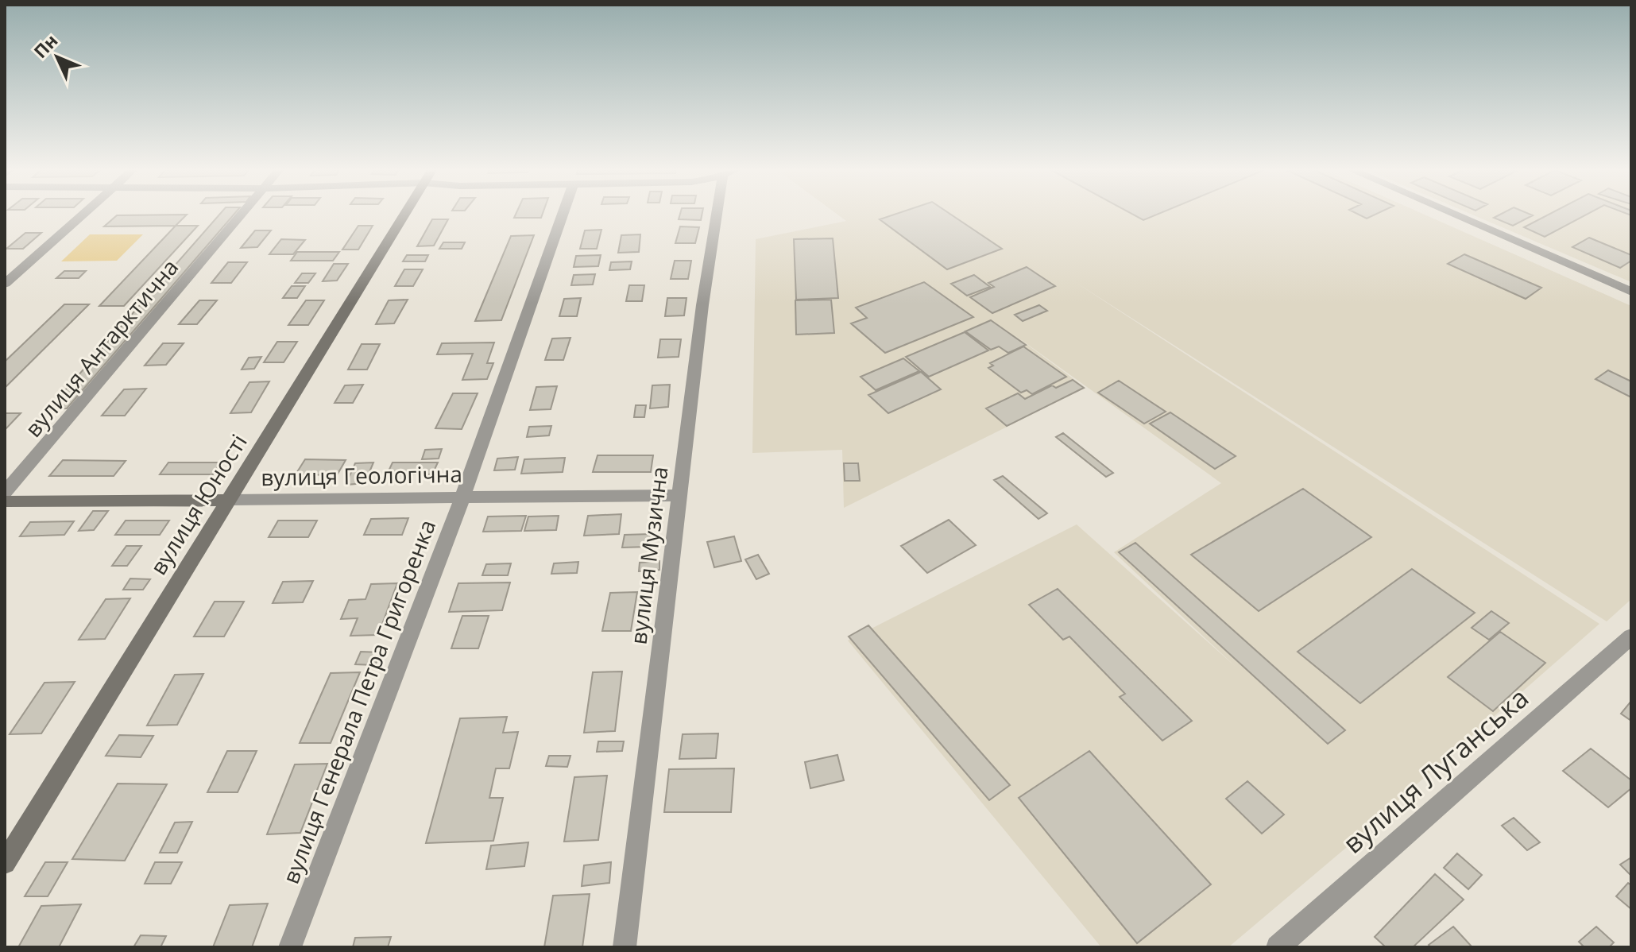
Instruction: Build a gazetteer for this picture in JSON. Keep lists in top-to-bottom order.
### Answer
{
  "streets": {
    "street": [
      "вулиця Антарктична",
      "вулиця Геологічна",
      "вулиця Юності",
      "вулиця Музична",
      "вулиця Генерала Петра Григоренка",
      "вулиця Луганська"
    ]
  },
  "crossings": [
    ["вулиця Геологічна", "вулиця Юності"],
    ["вулиця Геологічна", "вулиця Музична"],
    ["вулиця Геологічна", "вулиця Генерала Петра Григоренка"]
  ],
  "north": "top left"
}
